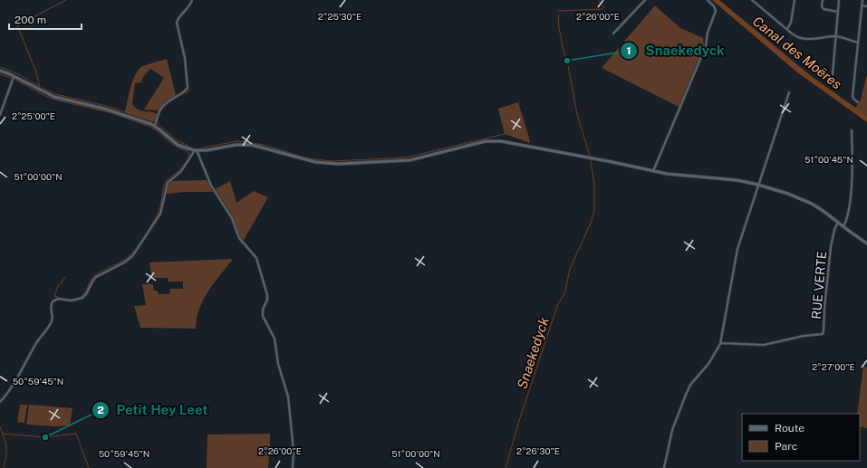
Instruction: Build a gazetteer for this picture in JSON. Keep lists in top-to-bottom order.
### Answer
{
  "streets": {
    "street": ["RUE VERTE"]
  },
  "water": ["Canal des Moëres", "Snaekedyck"],
  "places": ["Snaekedyck", "Petit Hey Leet"],
  "legend": ["Route", "Parc"],
  "scale_bar": "200 m",
  "coordinates": [
    "2°25'30\"E",
    "2°26'00\"E",
    "2°25'00\"E",
    "51°00'45\"N",
    "51°00'00\"N",
    "2°27'00\"E",
    "50°59'45\"N",
    "2°26'30\"E"
  ]
}
